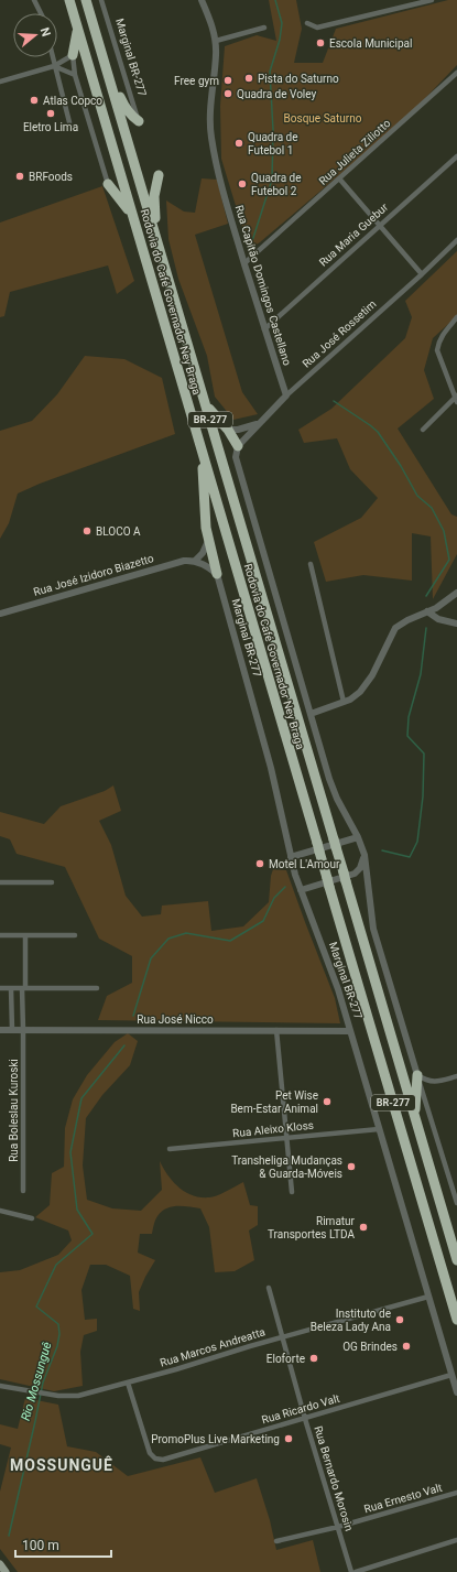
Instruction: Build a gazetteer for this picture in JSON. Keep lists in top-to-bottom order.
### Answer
{
  "streets": {
    "highway": ["Rodovia do Café Governador Ney Braga", "BR-277"],
    "street": [
      "Marginal BR-277",
      "Rua Julieta Ziliotto",
      "Rua Maria Guebur",
      "Rua Capitão Domingos Castellano",
      "Rua José Rossetim",
      "Rua José Izidoro Biazetto",
      "Rua José Nicco",
      "Rua Boleslau Kuroski",
      "Rua Aleixo Kloss",
      "Rua Marcos Andreatta",
      "Rua Ricardo Valt",
      "Rua Bernardo Morosin",
      "Rua Ernesto Valt"
    ]
  },
  "crossings": [
    ["Marginal BR-277", "Rua José Nicco"],
    ["Marginal BR-277", "Rua Aleixo Kloss"],
    ["Marginal BR-277", "Rua Marcos Andreatta"],
    ["Marginal BR-277", "Rua Ricardo Valt"],
    ["Rua Julieta Ziliotto", "Rua Capitão Domingos Castellano"],
    ["Rua Maria Guebur", "Rua Capitão Domingos Castellano"],
    ["Rua Capitão Domingos Castellano", "Rua José Rossetim"],
    ["Rua José Nicco", "Rua Boleslau Kuroski"],
    ["Rua Marcos Andreatta", "Rua Ricardo Valt"],
    ["Rua Marcos Andreatta", "Rua Bernardo Morosin"],
    ["Rua Ricardo Valt", "Rua Bernardo Morosin"],
    ["Rua Bernardo Morosin", "Rua Ernesto Valt"]
  ],
  "districts": ["MOSSUNGUÊ"],
  "water": ["Rio Mossunguê"],
  "parks": ["Bosque Saturno"],
  "places": [
    "Escola Municipal",
    "Pista do Saturno",
    "Free gym",
    "Quadra de Voley",
    "Atlas Copco",
    "Eletro Lima",
    "Quadra de Futebol 1",
    "BRFoods",
    "Quadra de Futebol 2",
    "BLOCO A",
    "Motel L'Amour",
    "Pet Wise Bem-Estar Animal",
    "Transheliga Mudanças & Guarda-Móveis",
    "Rimatur Transportes LTDA",
    "Instituto de Beleza Lady Ana",
    "OG Brindes",
    "Eloforte",
    "PromoPlus Live Marketing"
  ],
  "scale_bar": "100 m",
  "north": "right"
}
